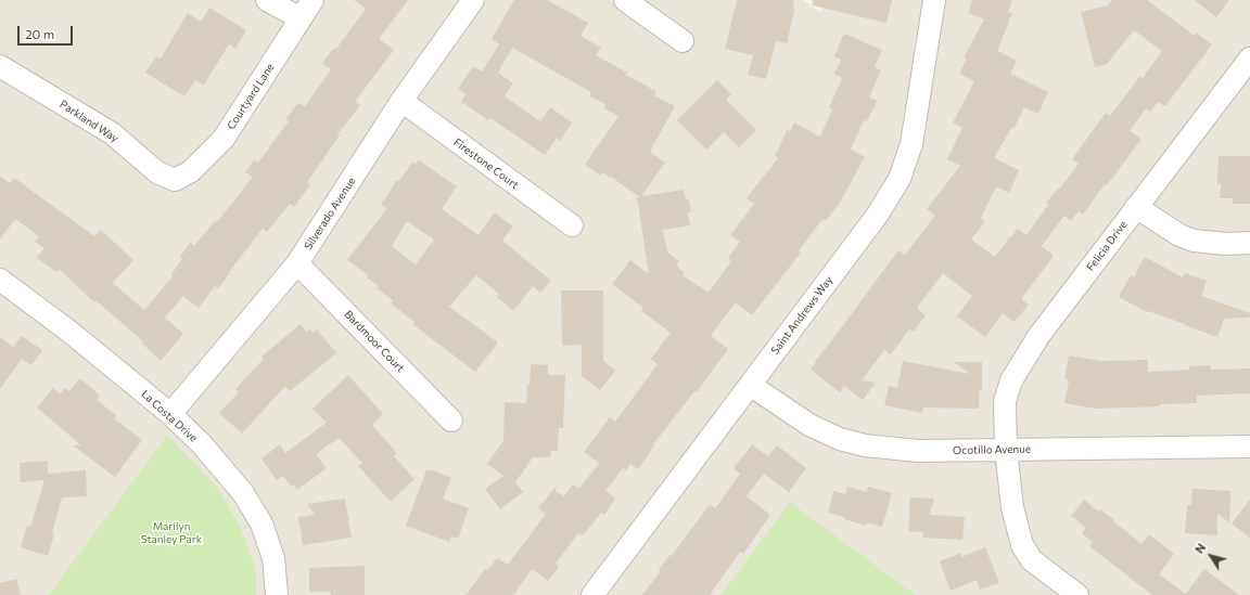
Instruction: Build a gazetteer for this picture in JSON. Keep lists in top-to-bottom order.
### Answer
{
  "streets": {
    "street": [
      "Courtyard Lane",
      "Parkland Way",
      "Firestone Court",
      "Silverado Avenue",
      "Felicia Drive",
      "Saint Andrews Way",
      "Bardmoor Court",
      "La Costa Drive",
      "Ocotillo Avenue"
    ]
  },
  "crossings": [
    ["Courtyard Lane", "Parkland Way"],
    ["Firestone Court", "Silverado Avenue"],
    ["Silverado Avenue", "Bardmoor Court"],
    ["Silverado Avenue", "La Costa Drive"],
    ["Felicia Drive", "Ocotillo Avenue"],
    ["Saint Andrews Way", "Ocotillo Avenue"]
  ],
  "parks": ["Marilyn Stanley Park"],
  "scale_bar": "20 m",
  "north": "top left"
}
